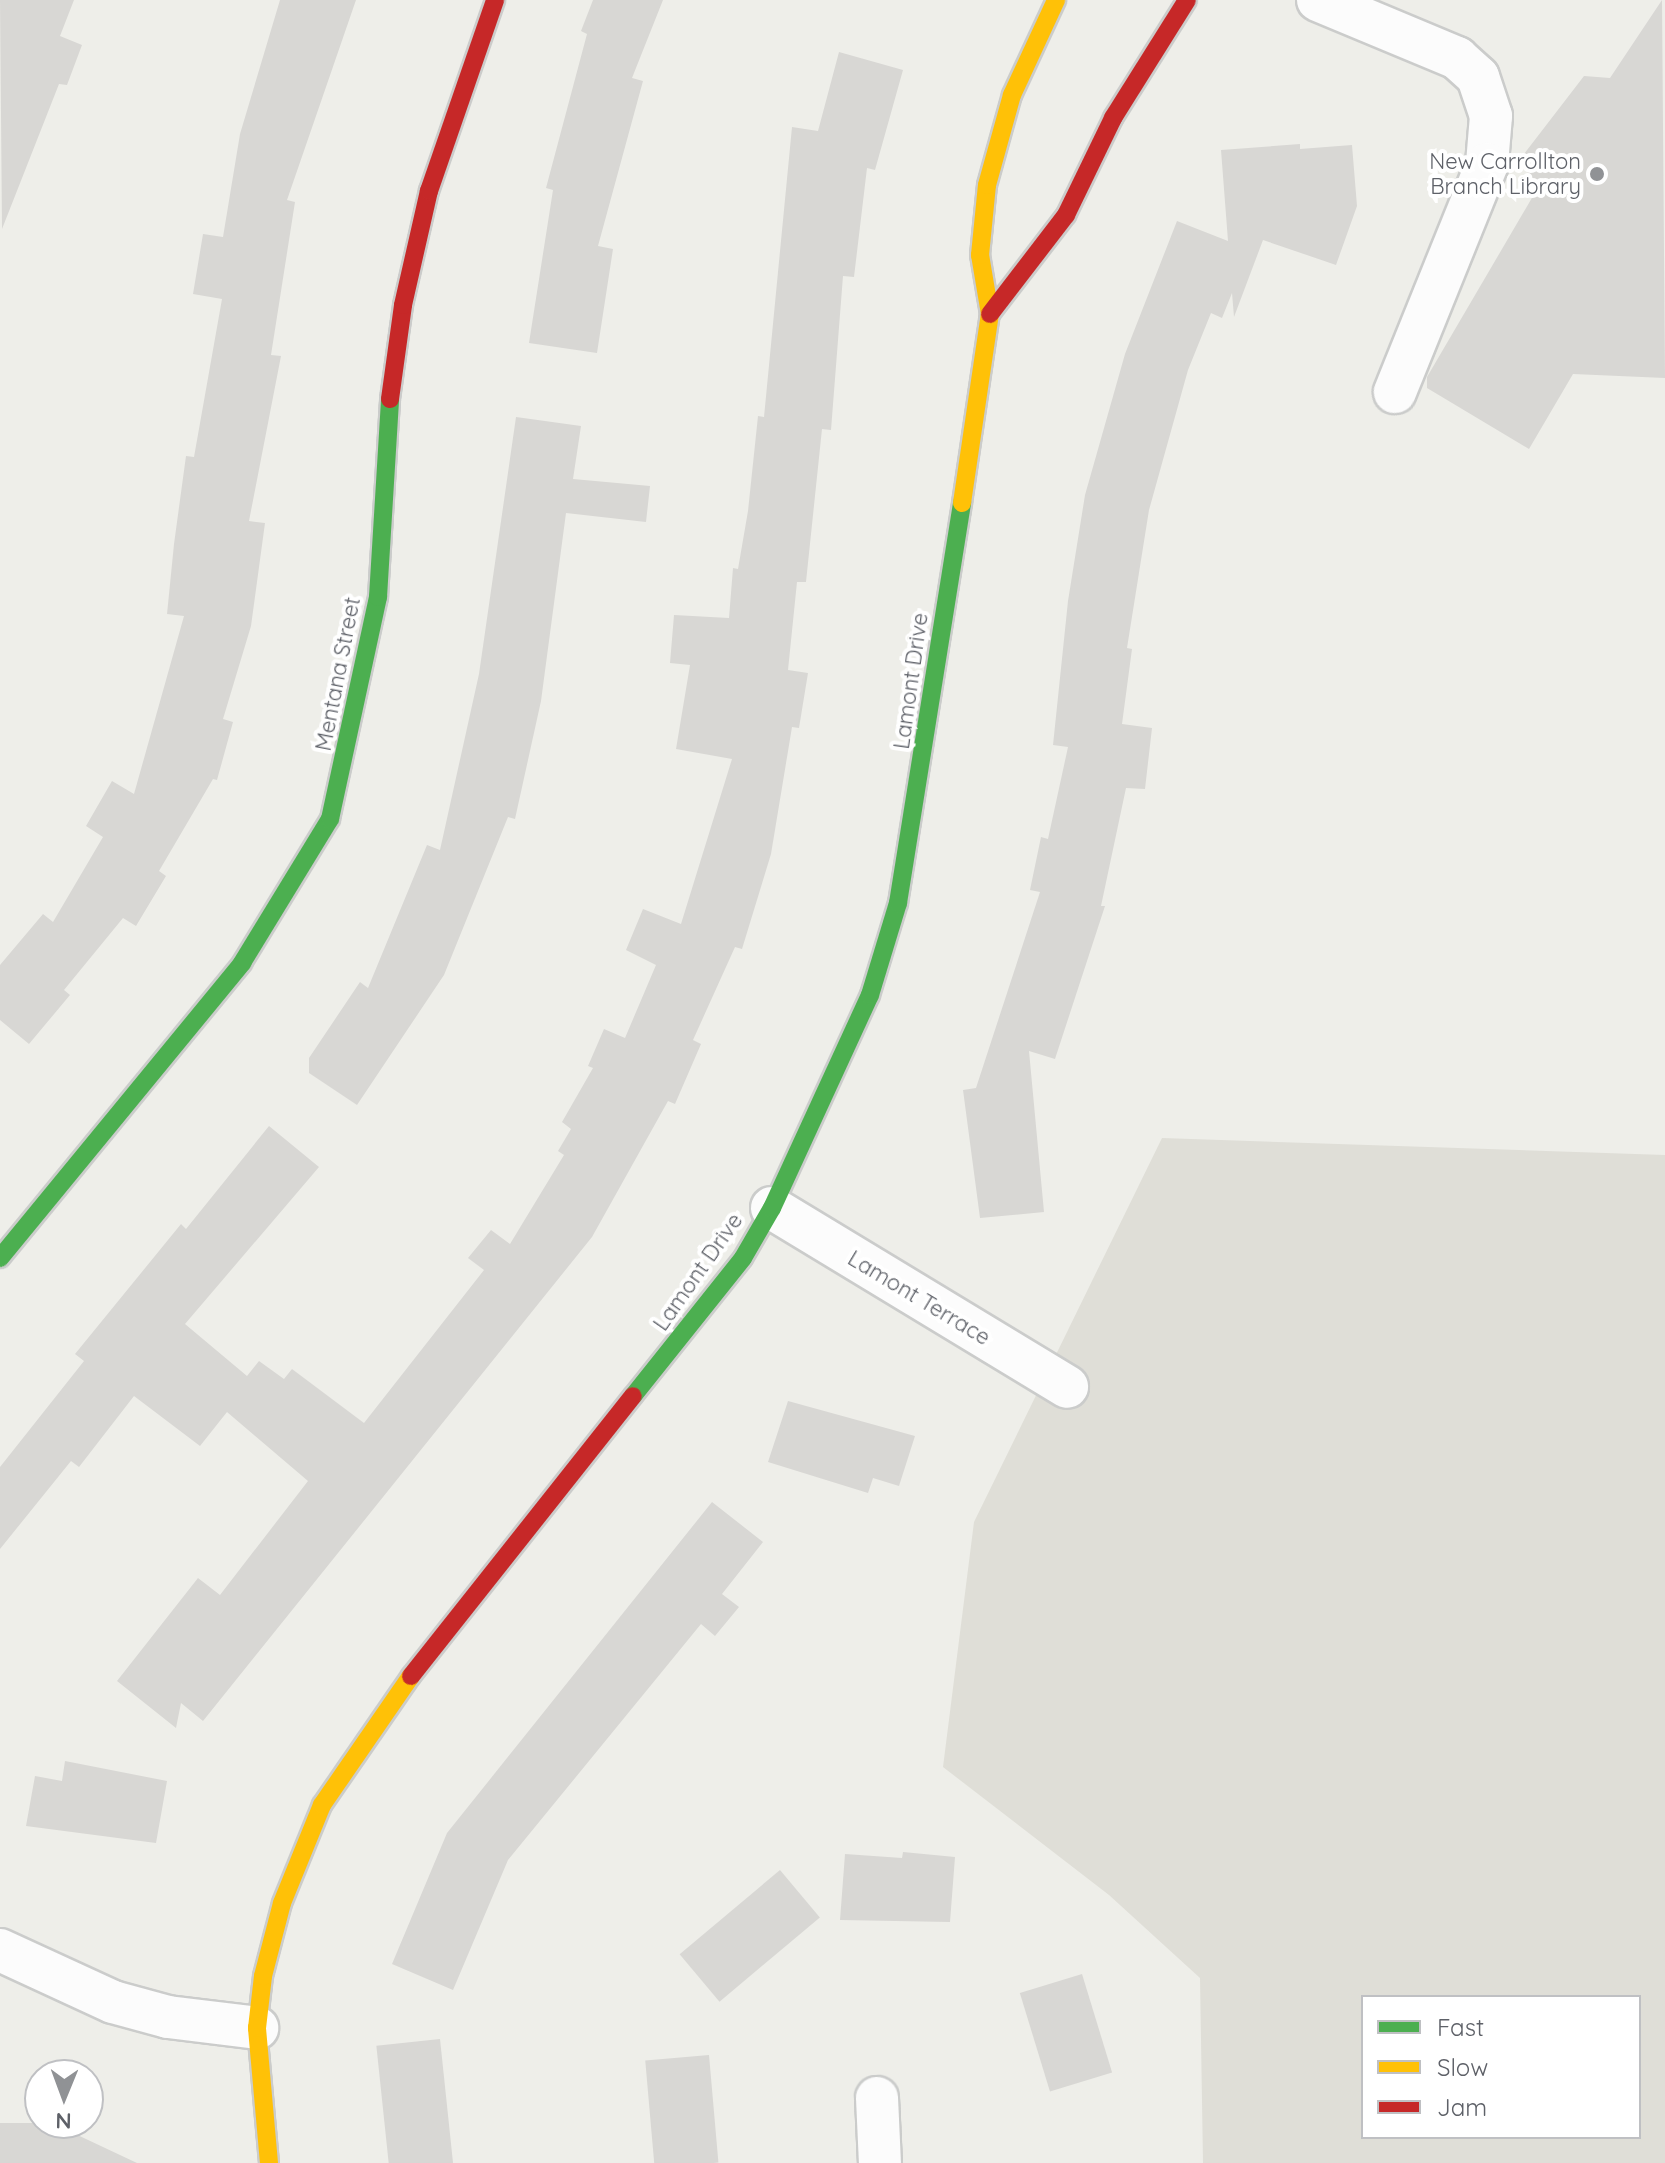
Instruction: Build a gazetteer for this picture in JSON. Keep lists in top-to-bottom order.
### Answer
{
  "streets": {
    "street": ["Mentana Street", "Lamont Drive", "Lamont Terrace"]
  },
  "crossings": [
    ["Lamont Drive", "Lamont Terrace"]
  ],
  "places": ["New Carrollton Branch Library"],
  "legend": ["Fast", "Slow", "Jam"],
  "north": "bottom"
}
